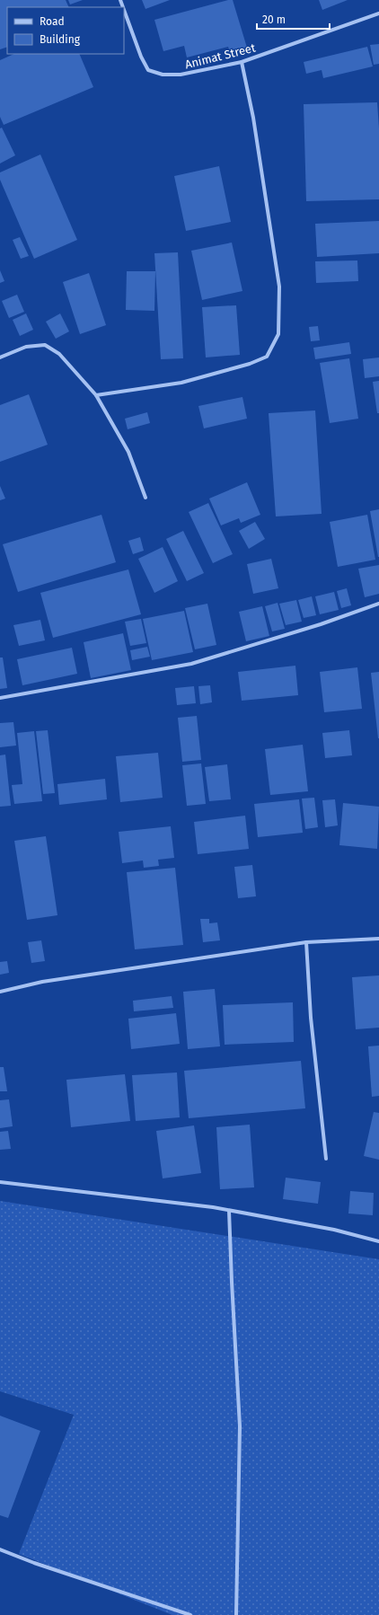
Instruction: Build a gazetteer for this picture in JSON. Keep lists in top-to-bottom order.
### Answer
{
  "streets": {
    "street": ["Animat Street"]
  },
  "legend": ["Road", "Building"],
  "scale_bar": "20 m"
}
